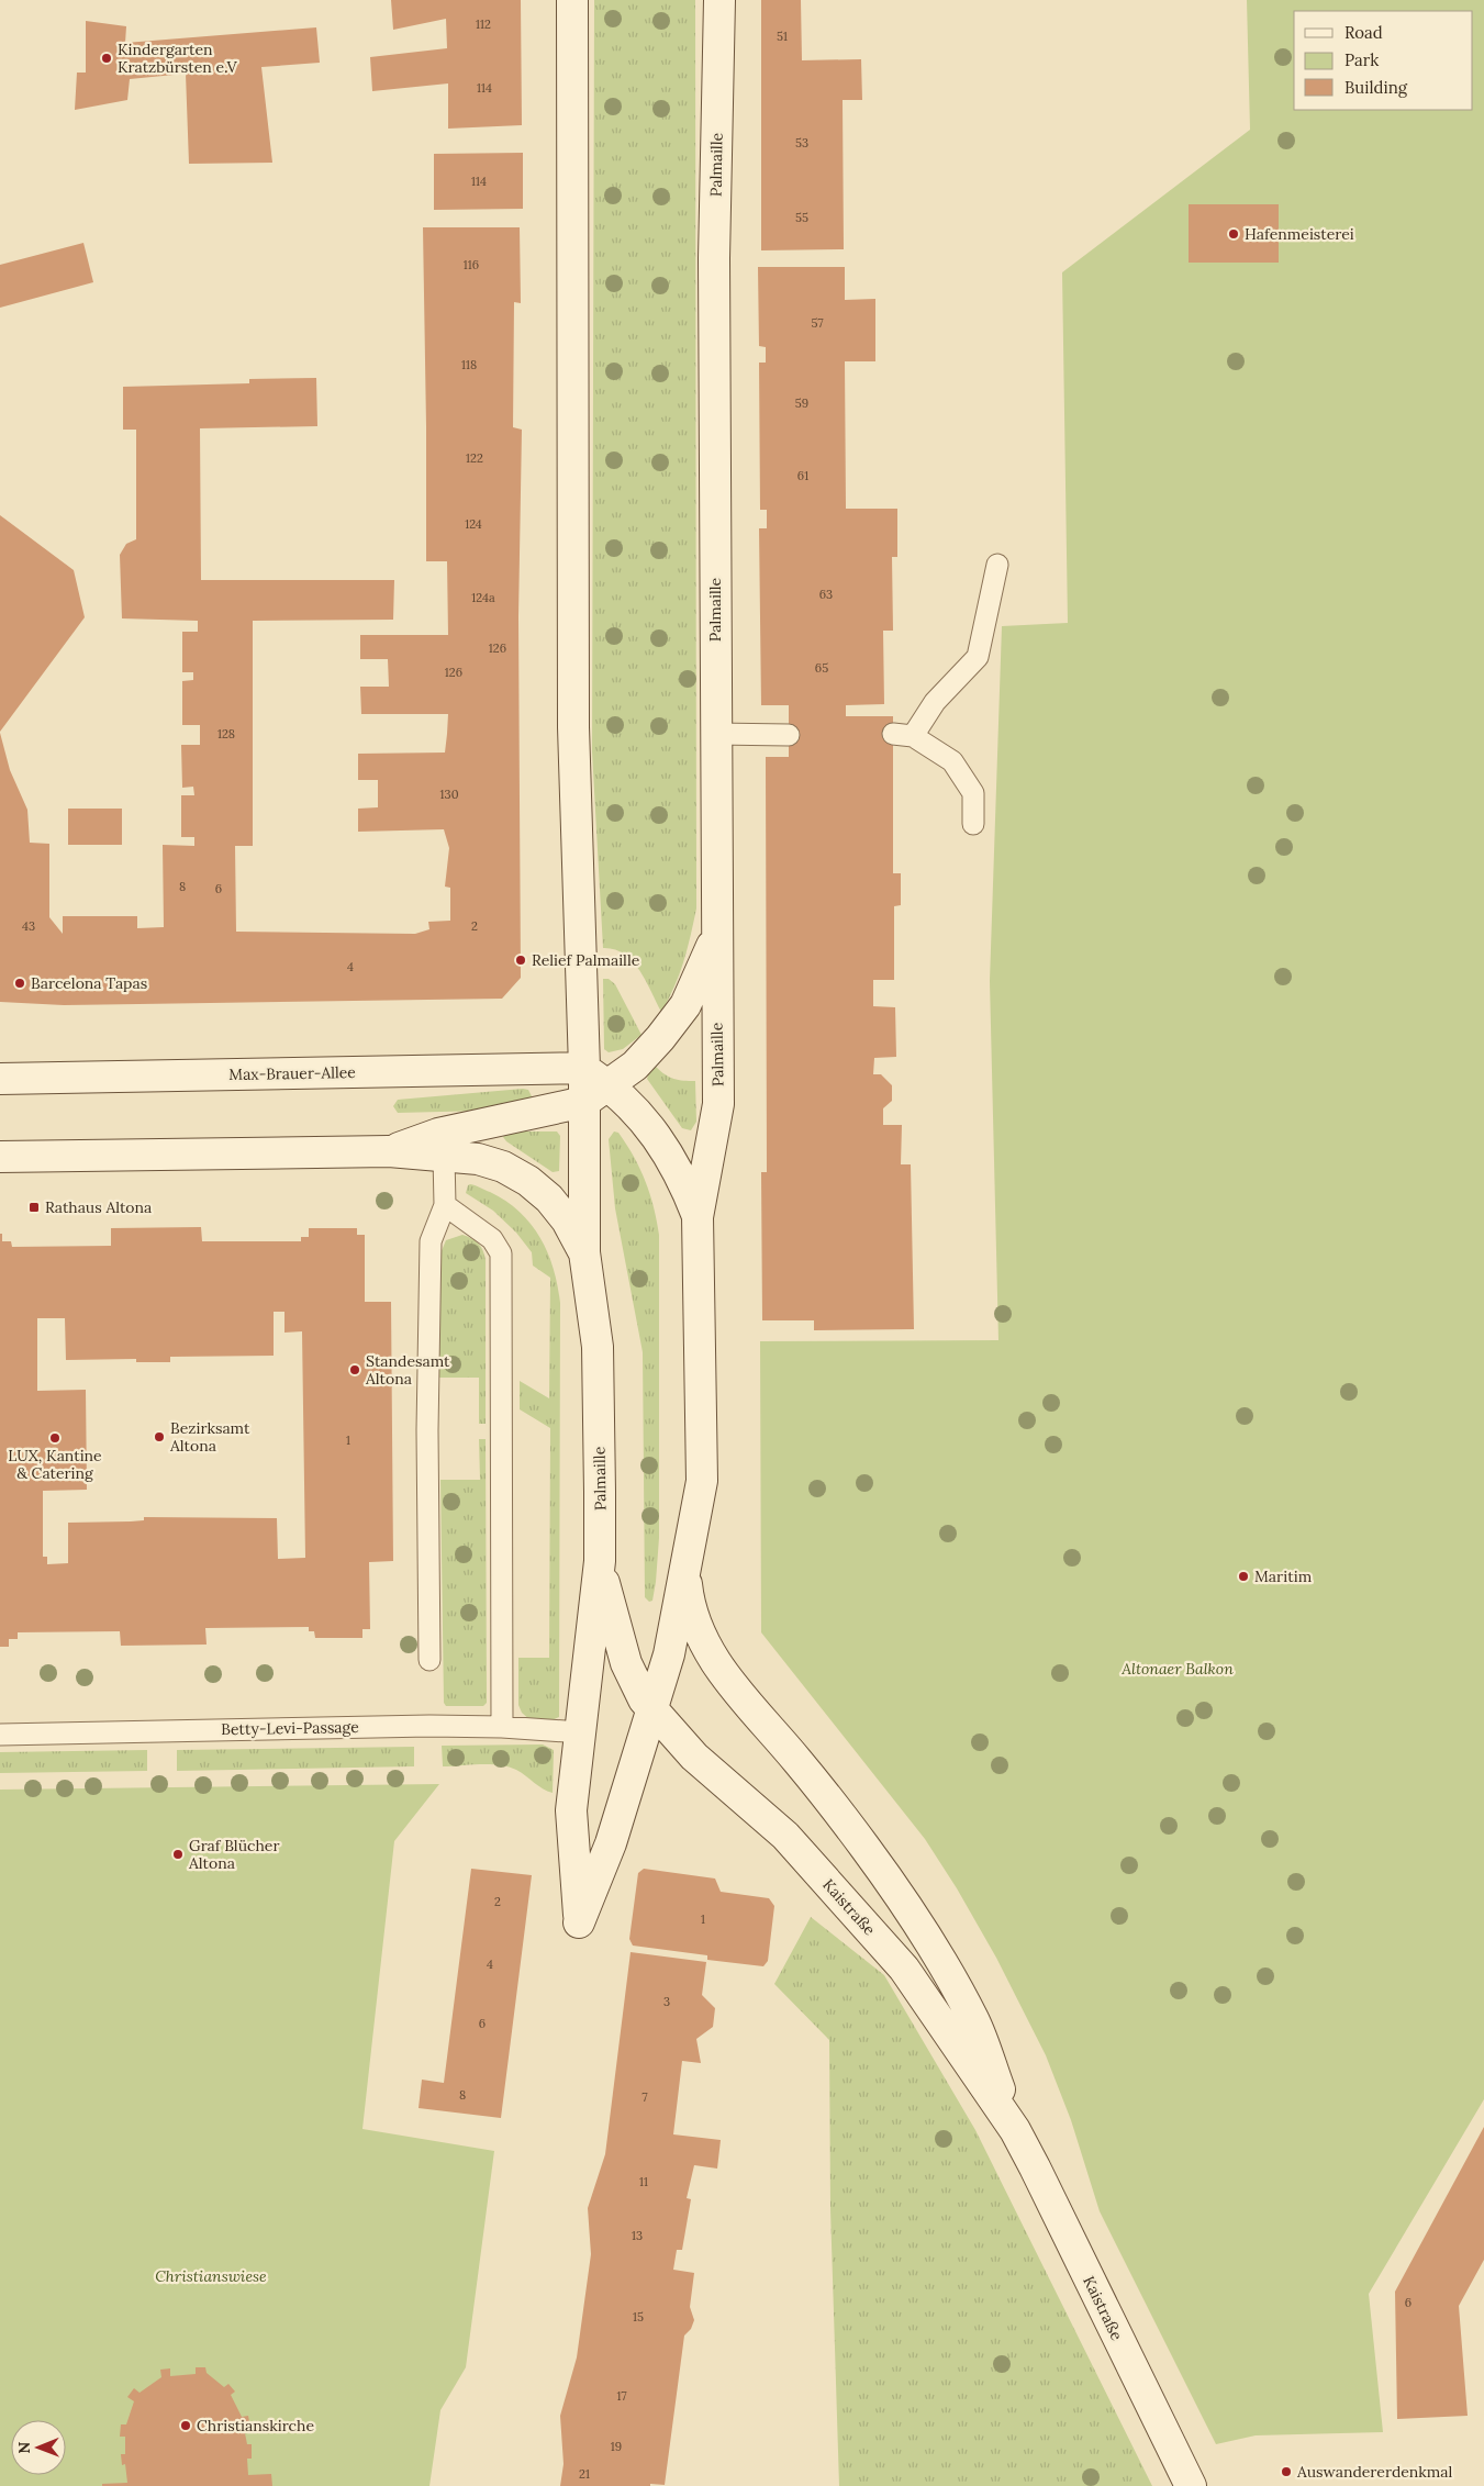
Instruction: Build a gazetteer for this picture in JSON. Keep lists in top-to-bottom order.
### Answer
{
  "streets": {
    "main road": ["Palmaille", "Max-Brauer-Allee", "Kaistraße"],
    "lane": ["Betty-Levi-Passage"]
  },
  "crossings": [
    ["Palmaille", "Max-Brauer-Allee"],
    ["Palmaille", "Betty-Levi-Passage"],
    ["Palmaille", "Kaistraße"]
  ],
  "parks": ["Altonaer Balkon", "Christianswiese"],
  "places": {
    "other": [
      "Kindergarten Kratzbürsten e.V",
      "Hafenmeisterei",
      "Relief Palmaille",
      "Barcelona Tapas",
      "Standesamt Altona",
      "Bezirksamt Altona",
      "LUX, Kantine & Catering",
      "Maritim",
      "Graf Blücher Altona",
      "Christianskirche",
      "Auswandererdenkmal"
    ],
    "transit": ["Rathaus Altona"]
  },
  "house_numbers": [
    "112",
    "51",
    "114",
    "53",
    "114",
    "55",
    "116",
    "57",
    "118",
    "59",
    "122",
    "61",
    "124",
    "63",
    "124a",
    "126",
    "65",
    "126",
    "128",
    "130",
    "8",
    "6",
    "43",
    "2",
    "4",
    "1",
    "2",
    "1",
    "4",
    "3",
    "6",
    "8",
    "7",
    "11",
    "13",
    "6",
    "15",
    "17",
    "19",
    "21"
  ],
  "legend": ["Road", "Park", "Building"],
  "north": "left"
}
